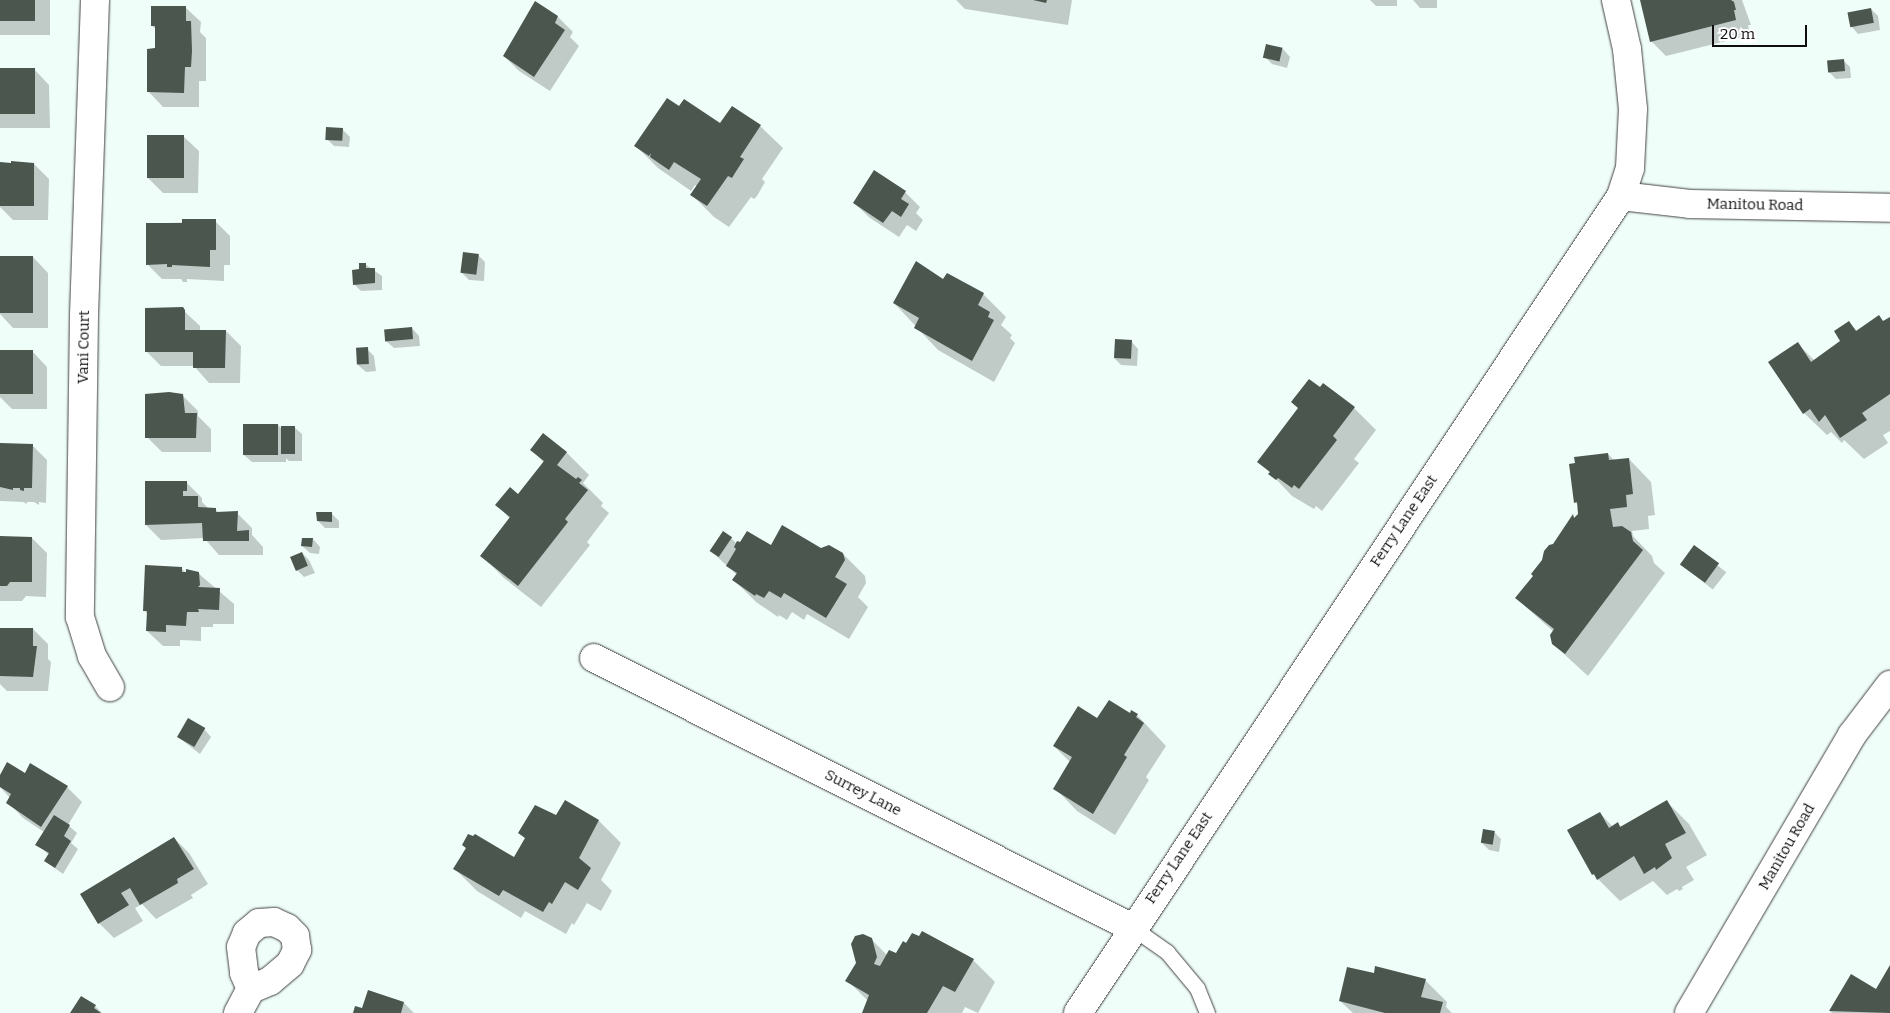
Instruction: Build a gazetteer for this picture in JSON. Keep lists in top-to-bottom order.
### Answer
{
  "streets": {
    "street": [
      "Manitou Road",
      "Vani Court",
      "Ferry Lane East",
      "Surrey Lane"
    ]
  },
  "crossings": [
    ["Manitou Road", "Ferry Lane East"],
    ["Ferry Lane East", "Surrey Lane"]
  ],
  "scale_bar": "20 m"
}
